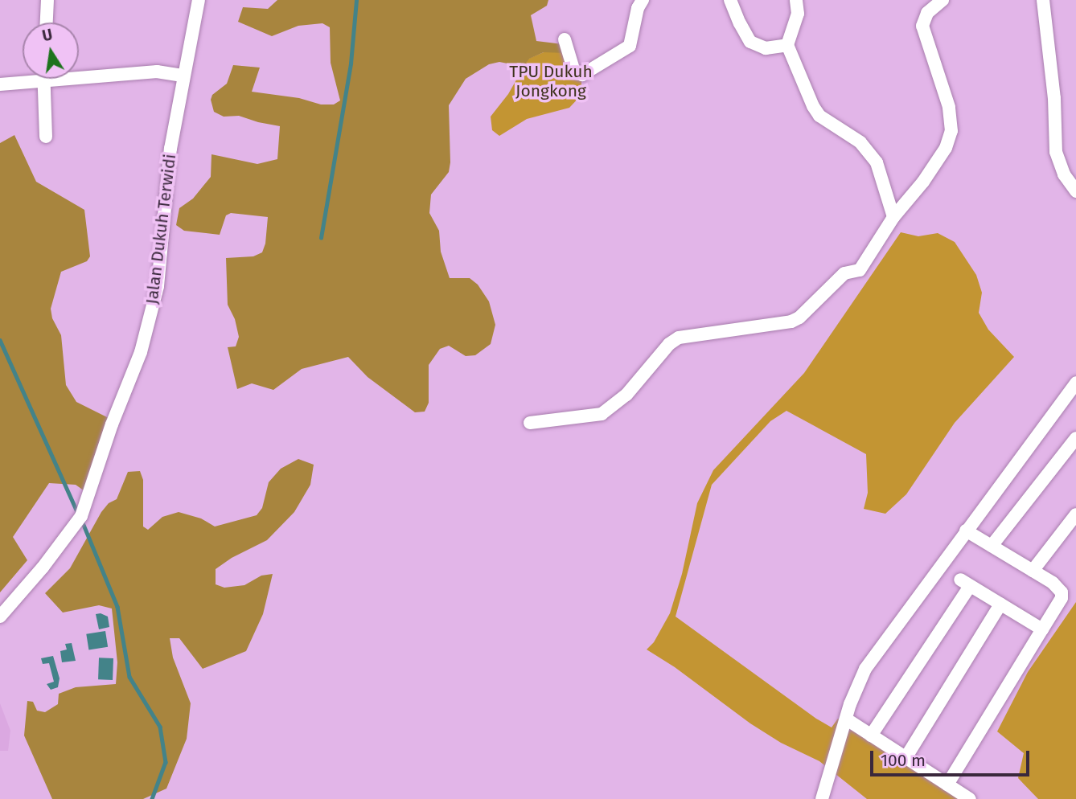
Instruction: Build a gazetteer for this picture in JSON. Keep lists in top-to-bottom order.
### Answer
{
  "streets": {
    "street": ["Jalan Dukuh Terwidi"]
  },
  "parks": ["TPU Dukuh Jongkong"],
  "scale_bar": "100 m",
  "north": "top"
}
